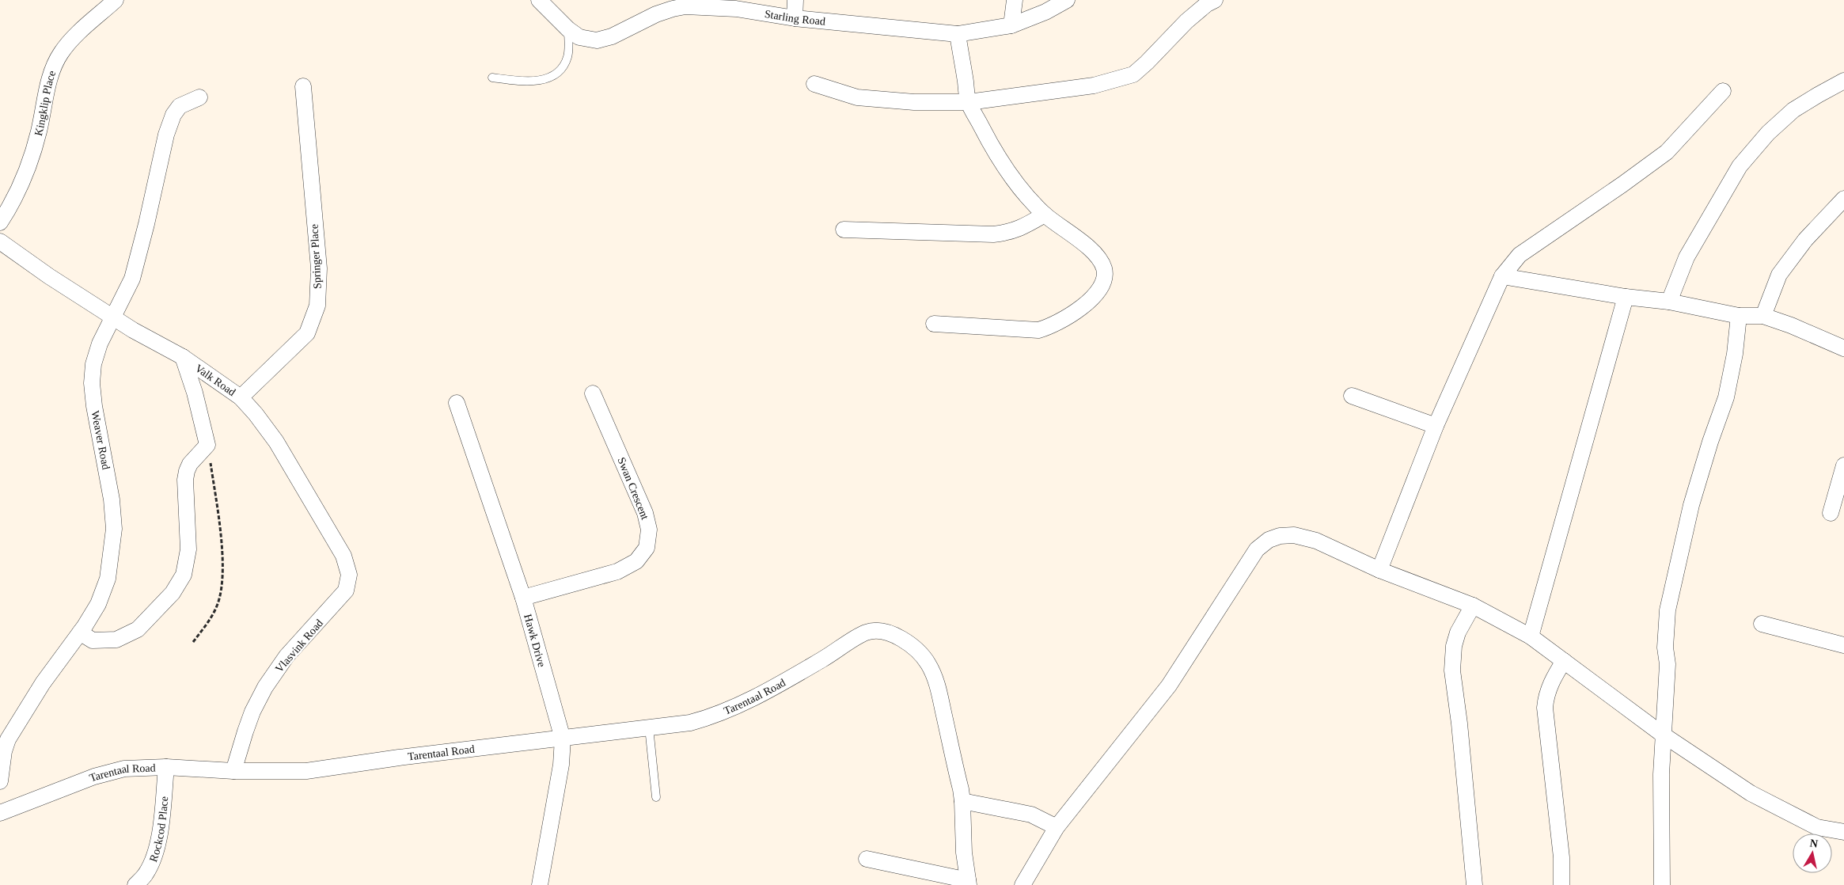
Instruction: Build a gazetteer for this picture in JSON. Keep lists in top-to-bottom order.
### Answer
{
  "streets": {
    "street": [
      "Starling Road",
      "Kingklip Place",
      "Springer Place",
      "Valk Road",
      "Weaver Road",
      "Swan Crescent",
      "Hawk Drive",
      "Vlasvink Road",
      "Tarentaal Road",
      "Rockcod Place"
    ]
  },
  "crossings": [
    ["Springer Place", "Valk Road"],
    ["Valk Road", "Weaver Road"],
    ["Valk Road", "Vlasvink Road"],
    ["Swan Crescent", "Hawk Drive"],
    ["Hawk Drive", "Tarentaal Road"],
    ["Vlasvink Road", "Tarentaal Road"],
    ["Tarentaal Road", "Rockcod Place"]
  ],
  "north": "top"
}
